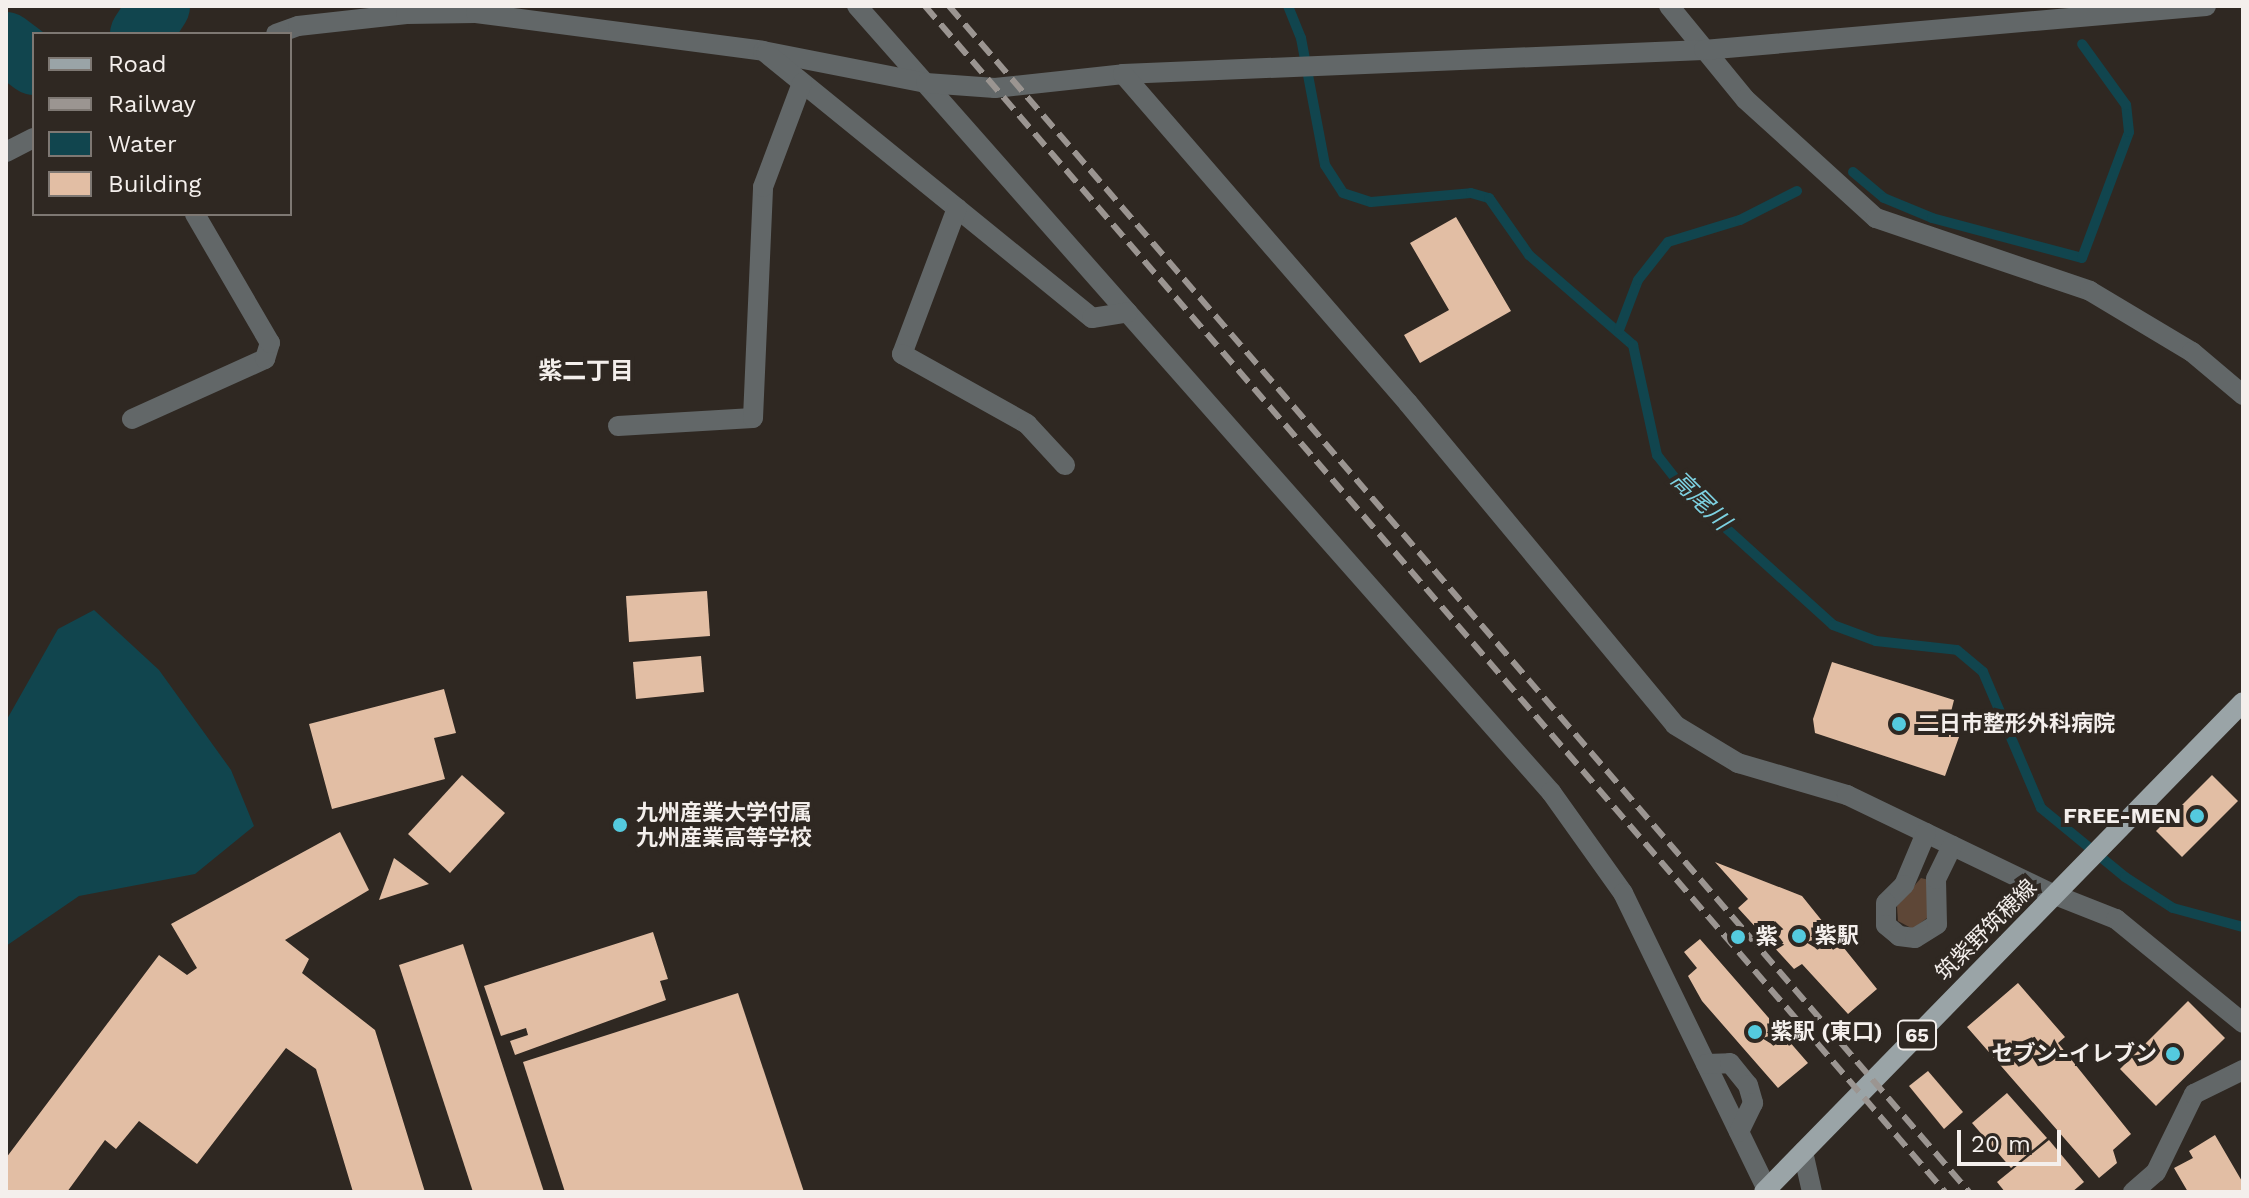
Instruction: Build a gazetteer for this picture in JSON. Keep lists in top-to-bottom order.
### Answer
{
  "streets": {
    "main road": ["筑紫野筑穂線", "65"]
  },
  "districts": ["紫二丁目"],
  "water": ["高尾川"],
  "places": [
    "二日市整形外科病院",
    "FREE-MEN",
    "九州産業大学付属 九州産業高等学校",
    "紫駅",
    "紫",
    "紫駅 (東口)",
    "セブン-イレブン"
  ],
  "legend": [
    "Road",
    "Railway",
    "Water",
    "Building"
  ],
  "scale_bar": "20 m"
}
